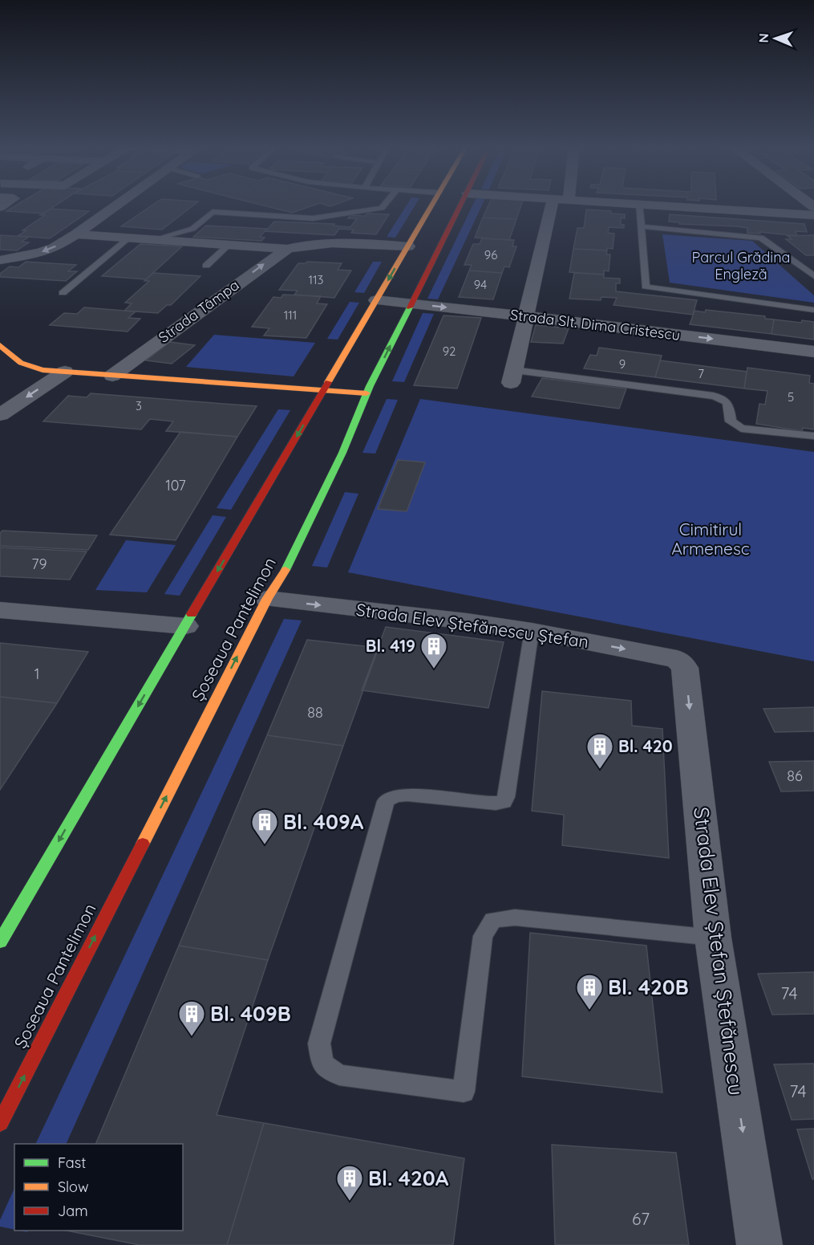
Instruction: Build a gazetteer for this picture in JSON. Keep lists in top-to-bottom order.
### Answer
{
  "streets": {
    "main road": ["Șoseaua Pantelimon"],
    "street": [
      "Strada Tâmpa",
      "Strada Slt. Dima Cristescu",
      "Strada Elev Ștefănescu Ștefan",
      "Strada Elev Ștefan Ștefănescu"
    ]
  },
  "crossings": [
    ["Strada Slt. Dima Cristescu", "Șoseaua Pantelimon"],
    ["Strada Elev Ștefănescu Ștefan", "Șoseaua Pantelimon"],
    ["Strada Elev Ștefănescu Ștefan", "Strada Elev Ștefan Ștefănescu"]
  ],
  "one_way": ["Strada Elev Ștefănescu Ștefan", "Strada Elev Ștefan Ștefănescu"],
  "parks": ["Parcul Grădina Engleză", "Cimitirul Armenesc"],
  "places": {
    "building": [
      "Bl. 419",
      "Bl. 420",
      "Bl. 409A",
      "Bl. 420B",
      "Bl. 409B",
      "Bl. 420A"
    ]
  },
  "house_numbers": [
    "96",
    "113",
    "94",
    "111",
    "92",
    "9",
    "7",
    "5",
    "3",
    "107",
    "79",
    "1",
    "88",
    "86",
    "74",
    "74",
    "67"
  ],
  "legend": ["Fast", "Slow", "Jam"],
  "north": "left"
}
